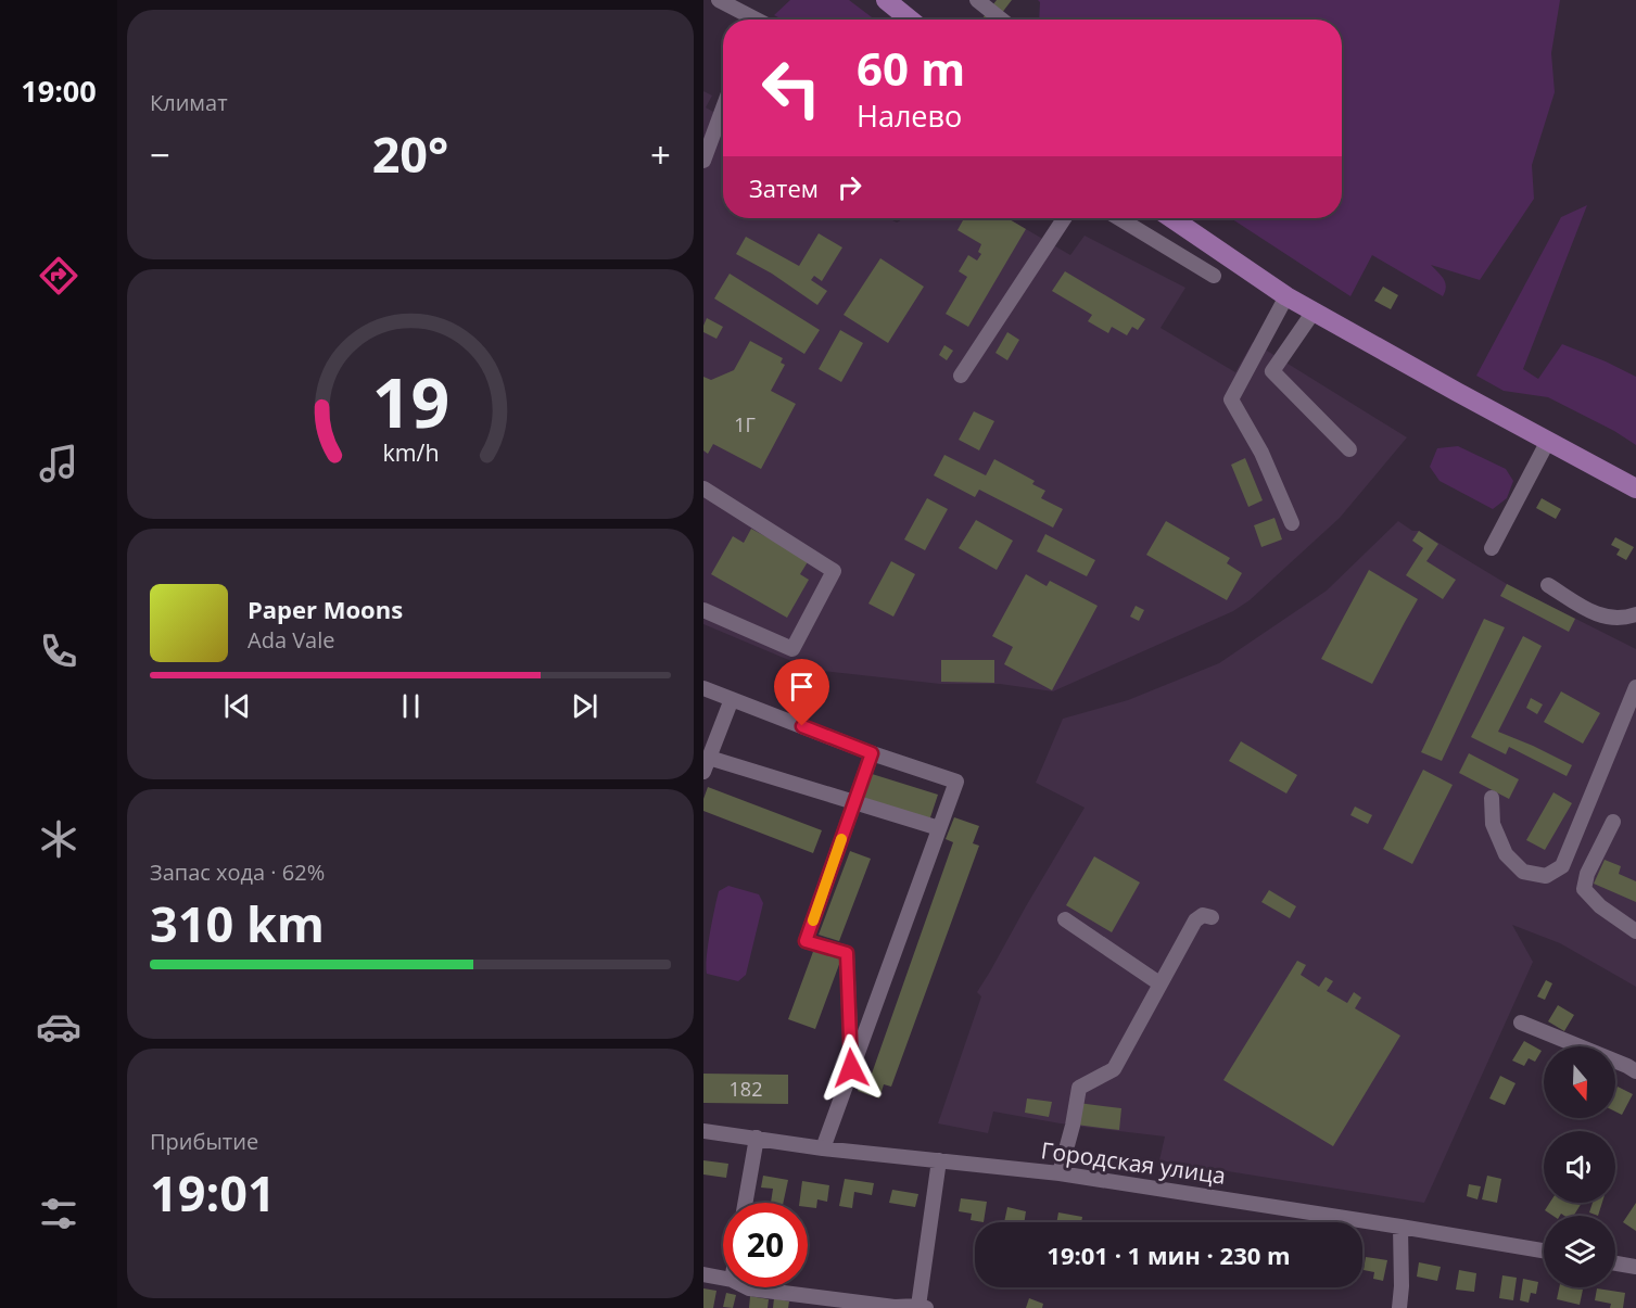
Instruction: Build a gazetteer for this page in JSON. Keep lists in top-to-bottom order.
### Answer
{
  "streets": {
    "street": ["Городская улица"]
  },
  "house_numbers": ["1Г", "182"],
  "north": "bottom",
  "page": {
    "tabs": "19:00",
    "tile": [
      "Климат",
      ["Запас хода · 62%", "310 km"],
      ["Прибытие", "19:01"]
    ],
    "turn": ["60 m", "Налево"],
    "heat": ["−", "20°", "+"],
    "then": "Затем",
    "song": ["Paper Moons", "Ada Vale"],
    "limit": "20",
    "trip": "19:01 · 1 мин · 230 m",
    "gauge": ["19", "km/h"]
  }
}
